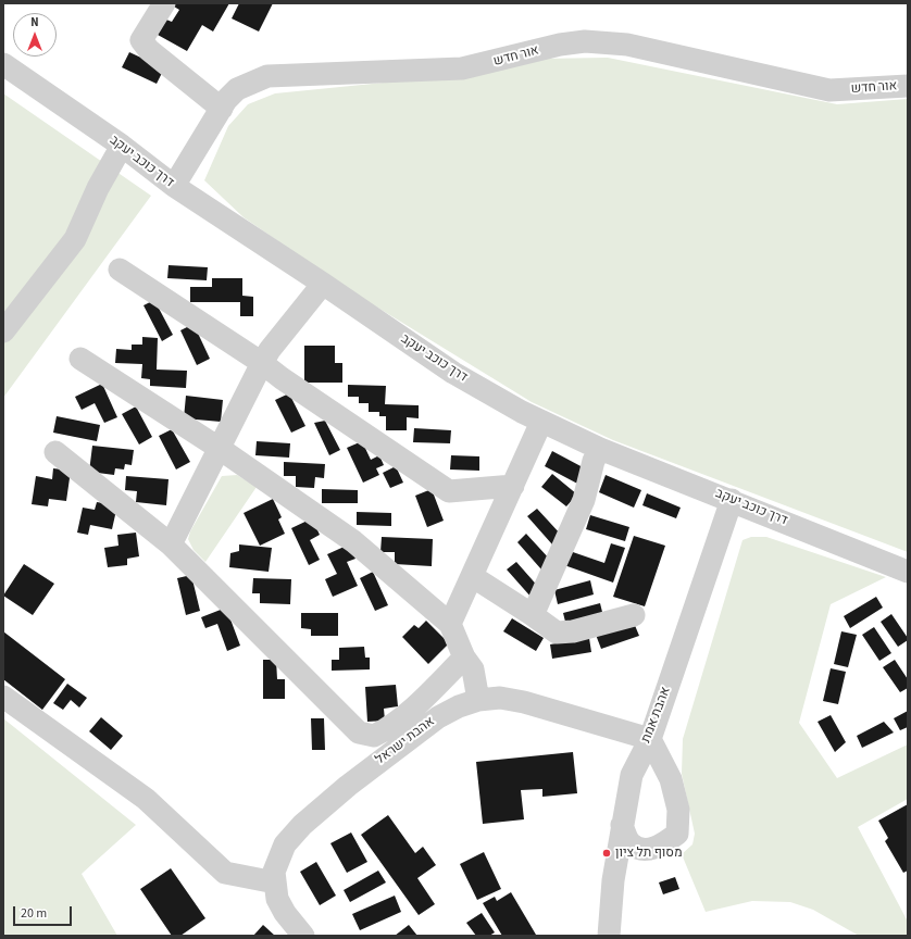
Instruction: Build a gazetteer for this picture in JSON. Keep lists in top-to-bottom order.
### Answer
{
  "streets": {
    "street": [
      "אור חדש",
      "דרך כוכב יעקב",
      "אהבת אמת",
      "אהבת ישראל"
    ]
  },
  "crossings": [
    ["אור חדש", "דרך כוכב יעקב"],
    ["דרך כוכב יעקב", "אהבת אמת"],
    ["אהבת אמת", "אהבת ישראל"]
  ],
  "places": ["מסוף תל ציון"],
  "scale_bar": "20 m",
  "north": "top"
}
